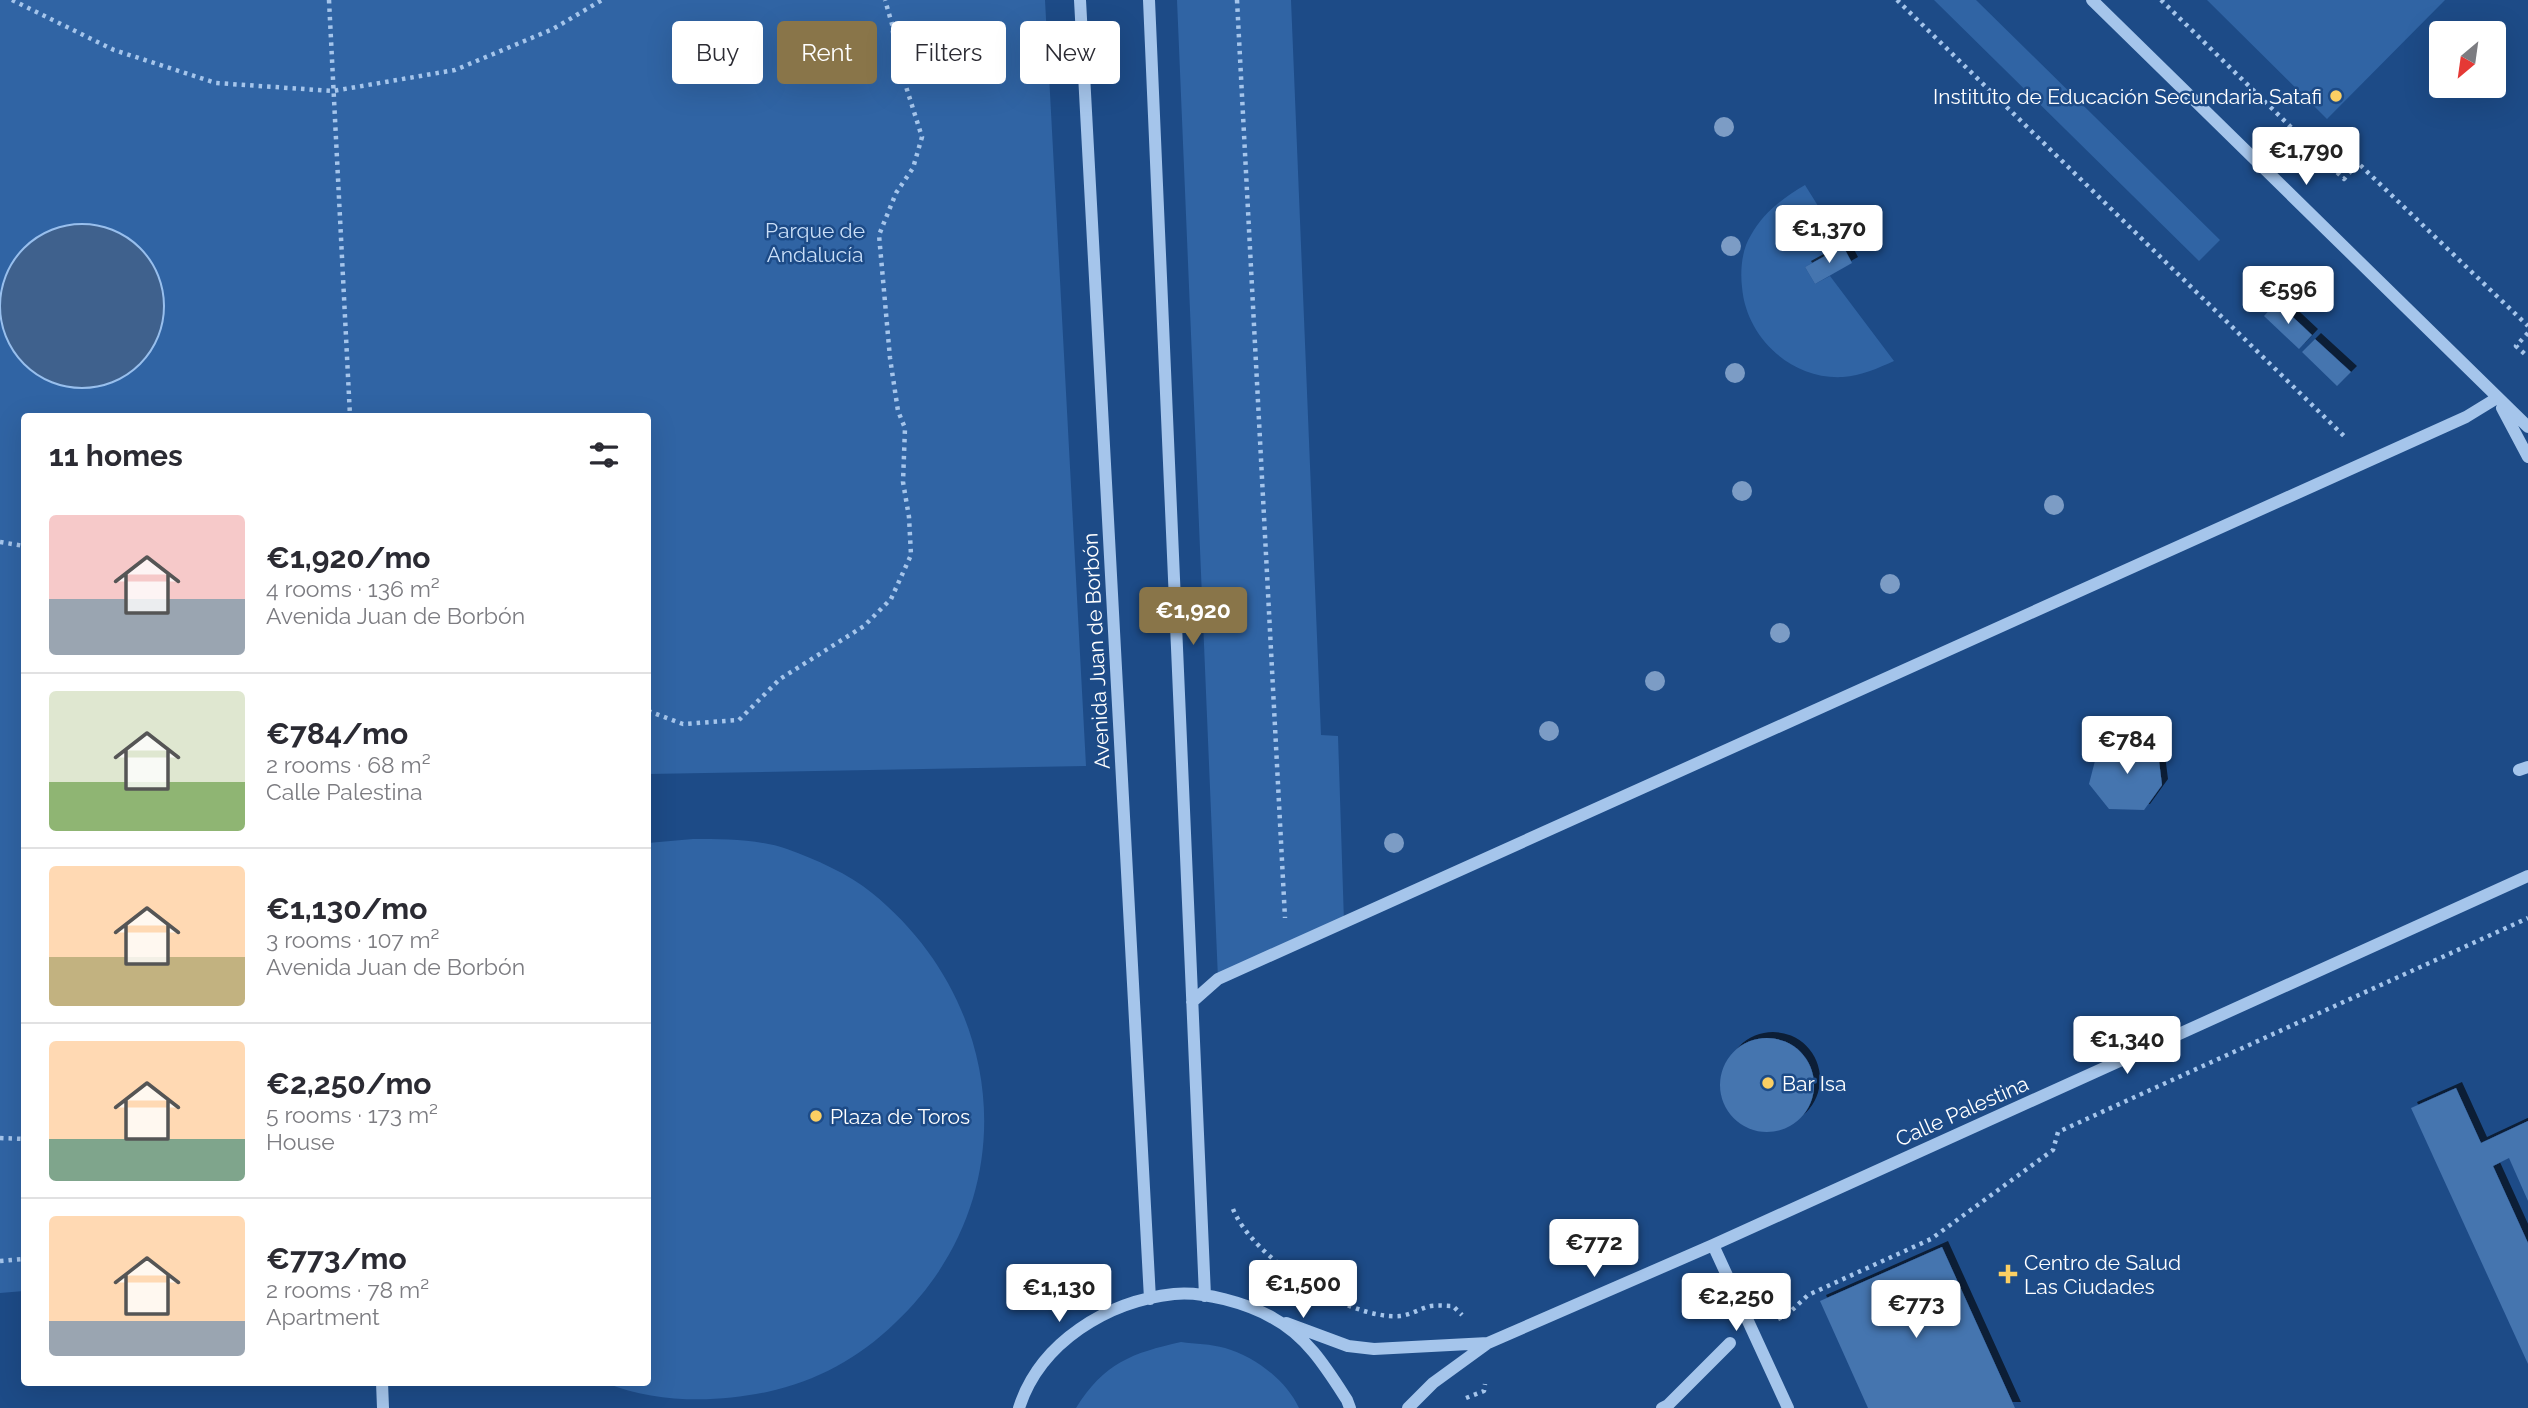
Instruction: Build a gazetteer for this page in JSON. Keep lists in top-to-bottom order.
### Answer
{
  "streets": {
    "street": ["Avenida Juan de Borbón", "Calle Palestina"]
  },
  "crossings": [
    ["Avenida Juan de Borbón", "Calle Palestina"]
  ],
  "parks": ["Parque de Andalucía"],
  "places": {
    "other": ["Instituto de Educación Secundaria Satafi", "Bar Isa", "Plaza de Toros"],
    "health": ["Centro de Salud Las Ciudades"]
  },
  "north": "bottom left",
  "page": {
    "chip": [
      "Buy",
      "Rent",
      "Filters",
      "New"
    ],
    "price": [
      "€1,790",
      "€1,370",
      "€596",
      "€1,920",
      "€784",
      "€1,340",
      "€772",
      "€1,500",
      "€1,130",
      "€2,250",
      "€773"
    ],
    "heading": "11 homes",
    "list": [
      {
        "name": "€1,920/mo",
        "note": "4 rooms · 136 m² · Avenida Juan de Borbón"
      },
      {
        "name": "€784/mo",
        "note": "2 rooms · 68 m² · Calle Palestina"
      },
      {
        "name": "€1,130/mo",
        "note": "3 rooms · 107 m² · Avenida Juan de Borbón"
      },
      {
        "name": "€2,250/mo",
        "note": "5 rooms · 173 m² · House"
      },
      {
        "name": "€773/mo",
        "note": "2 rooms · 78 m² · Apartment"
      }
    ]
  }
}
